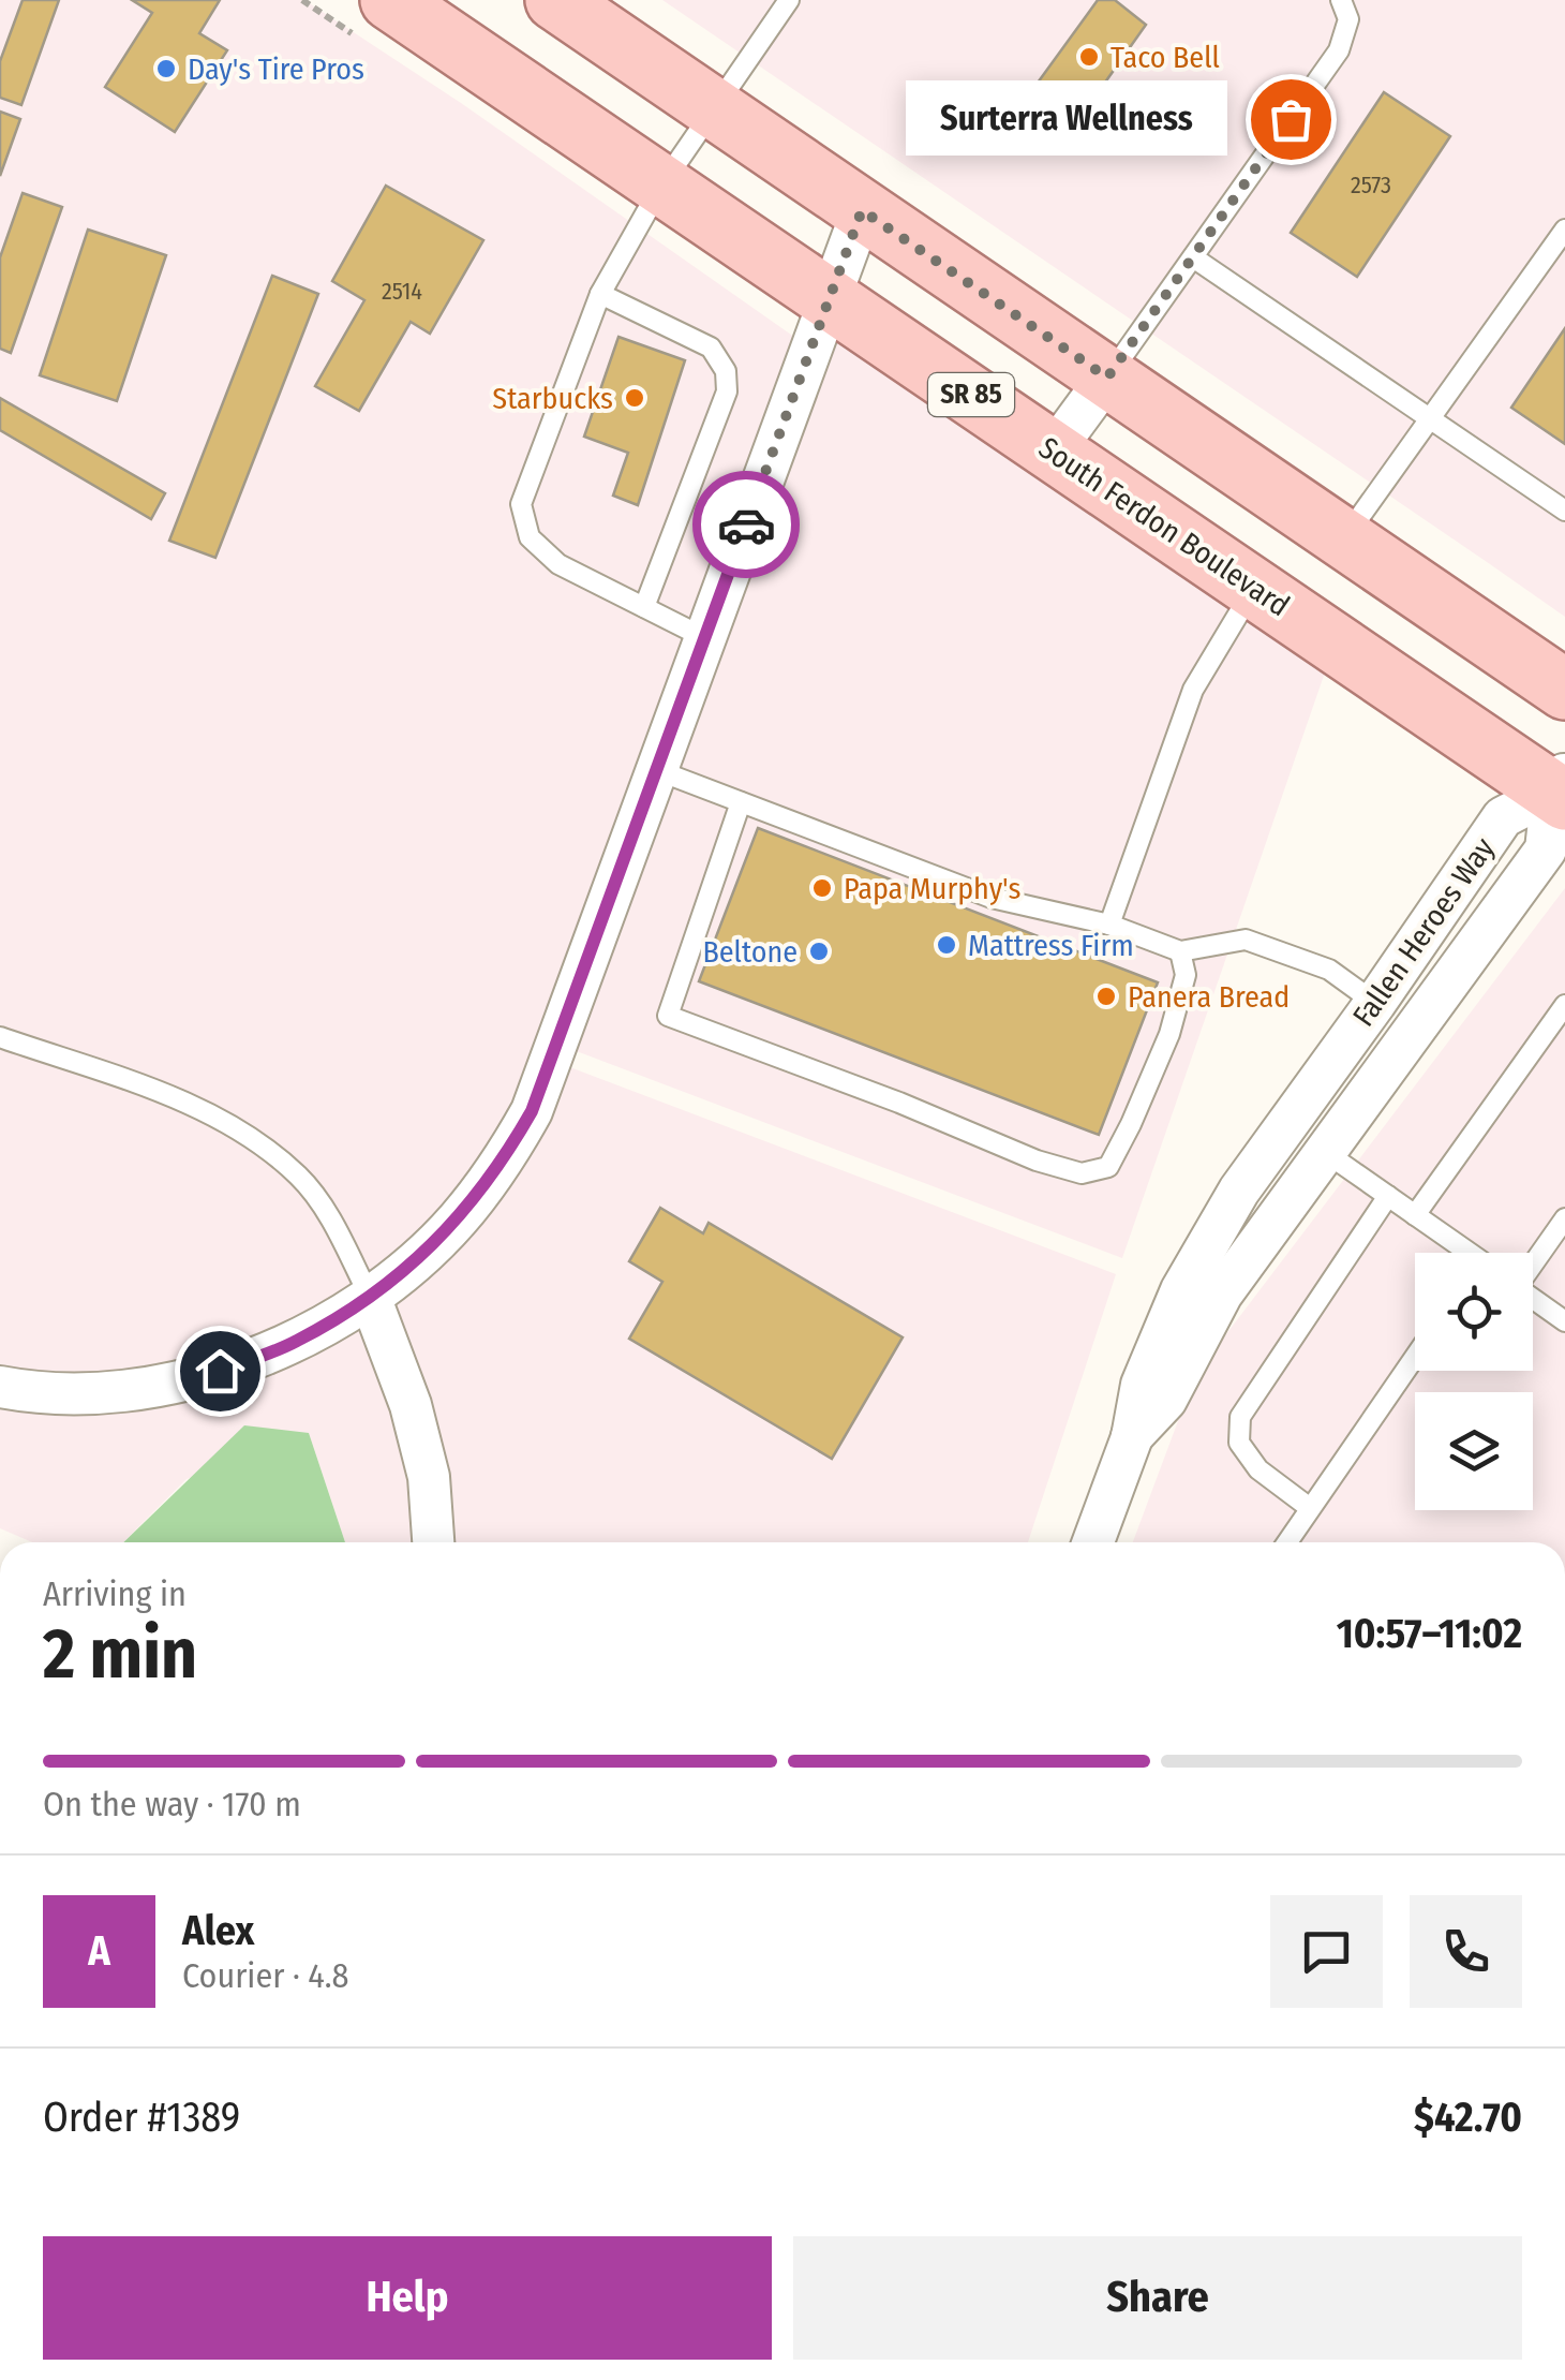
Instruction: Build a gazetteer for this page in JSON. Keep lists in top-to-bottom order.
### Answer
{
  "streets": {
    "main road": ["SR 85", "South Ferdon Boulevard"],
    "street": ["Fallen Heroes Way"]
  },
  "crossings": [
    ["South Ferdon Boulevard", "Fallen Heroes Way"]
  ],
  "places": [
    "Taco Bell",
    "Day's Tire Pros",
    "Surterra Wellness",
    "Starbucks",
    "Papa Murphy's",
    "Mattress Firm",
    "Beltone",
    "Panera Bread"
  ],
  "house_numbers": ["2573", "2514"],
  "page": {
    "bubble": "Surterra Wellness",
    "heading": ["2 min", "Arriving in", "10:57–11:02"],
    "panel": [
      "Alex",
      "Courier · 4.8",
      "Order #1389",
      "$42.70"
    ],
    "bar": "On the way · 170 m",
    "round": "A",
    "buttons": ["Help", "Share"]
  }
}
